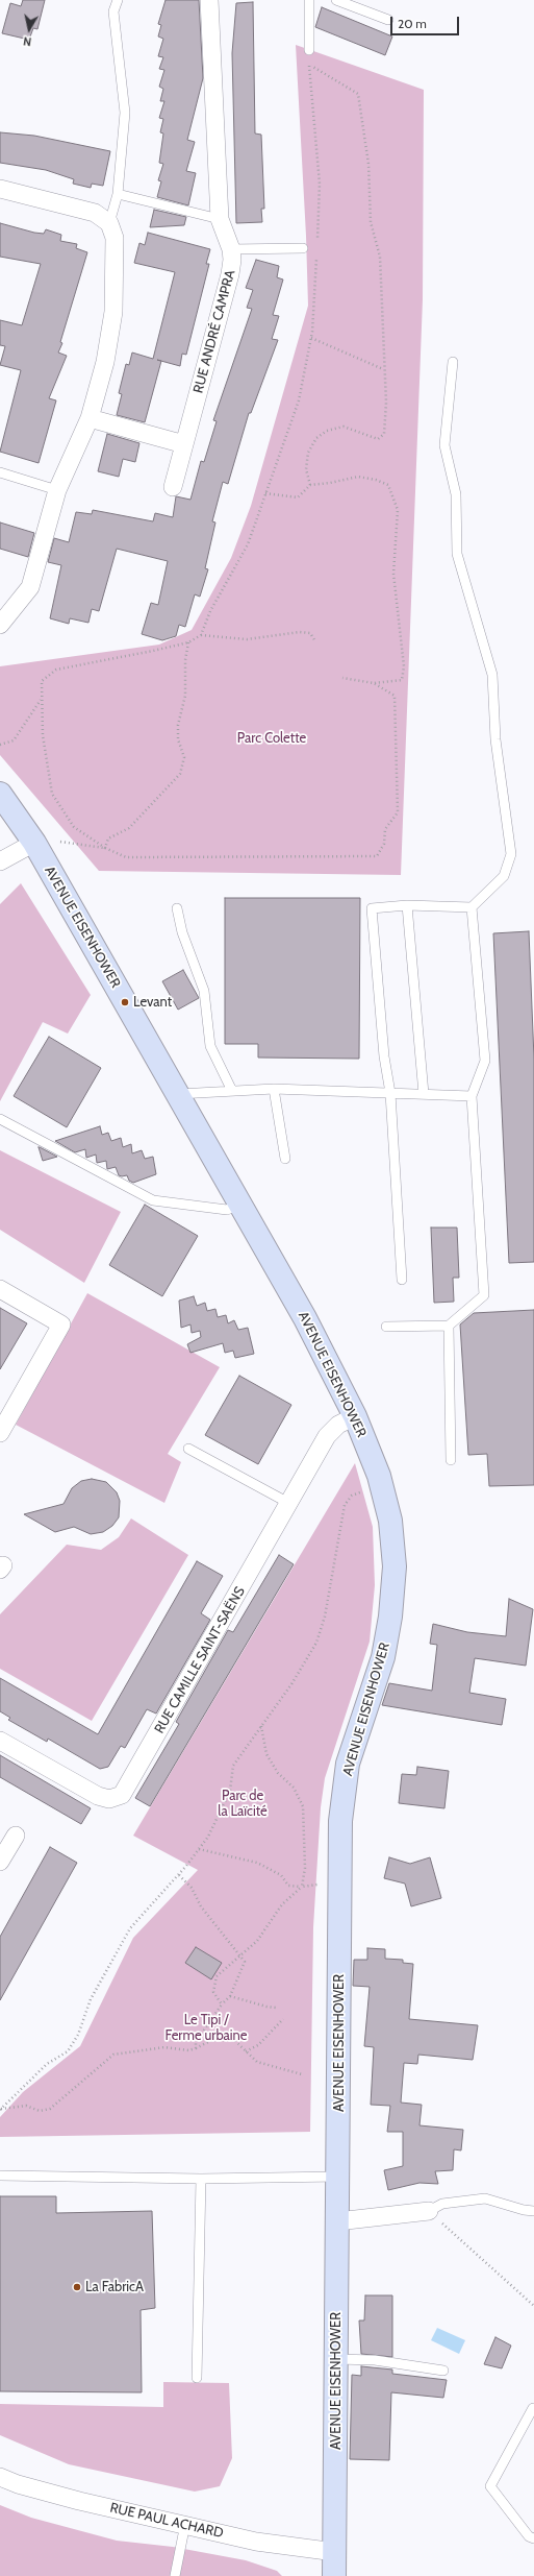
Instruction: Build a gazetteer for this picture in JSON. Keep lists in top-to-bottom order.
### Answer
{
  "streets": {
    "street": [
      "RUE ANDRÉ CAMPRA",
      "AVENUE EISENHOWER",
      "RUE CAMILLE SAINT-SAËNS",
      "RUE PAUL ACHARD"
    ]
  },
  "crossings": [
    ["AVENUE EISENHOWER", "RUE CAMILLE SAINT-SAËNS"],
    ["AVENUE EISENHOWER", "RUE PAUL ACHARD"]
  ],
  "parks": ["Parc Colette", "Parc de la Laïcité", "Le Tipi / Ferme urbaine"],
  "places": ["Levant", "La FabricA"],
  "scale_bar": "20 m",
  "north": "bottom"
}
